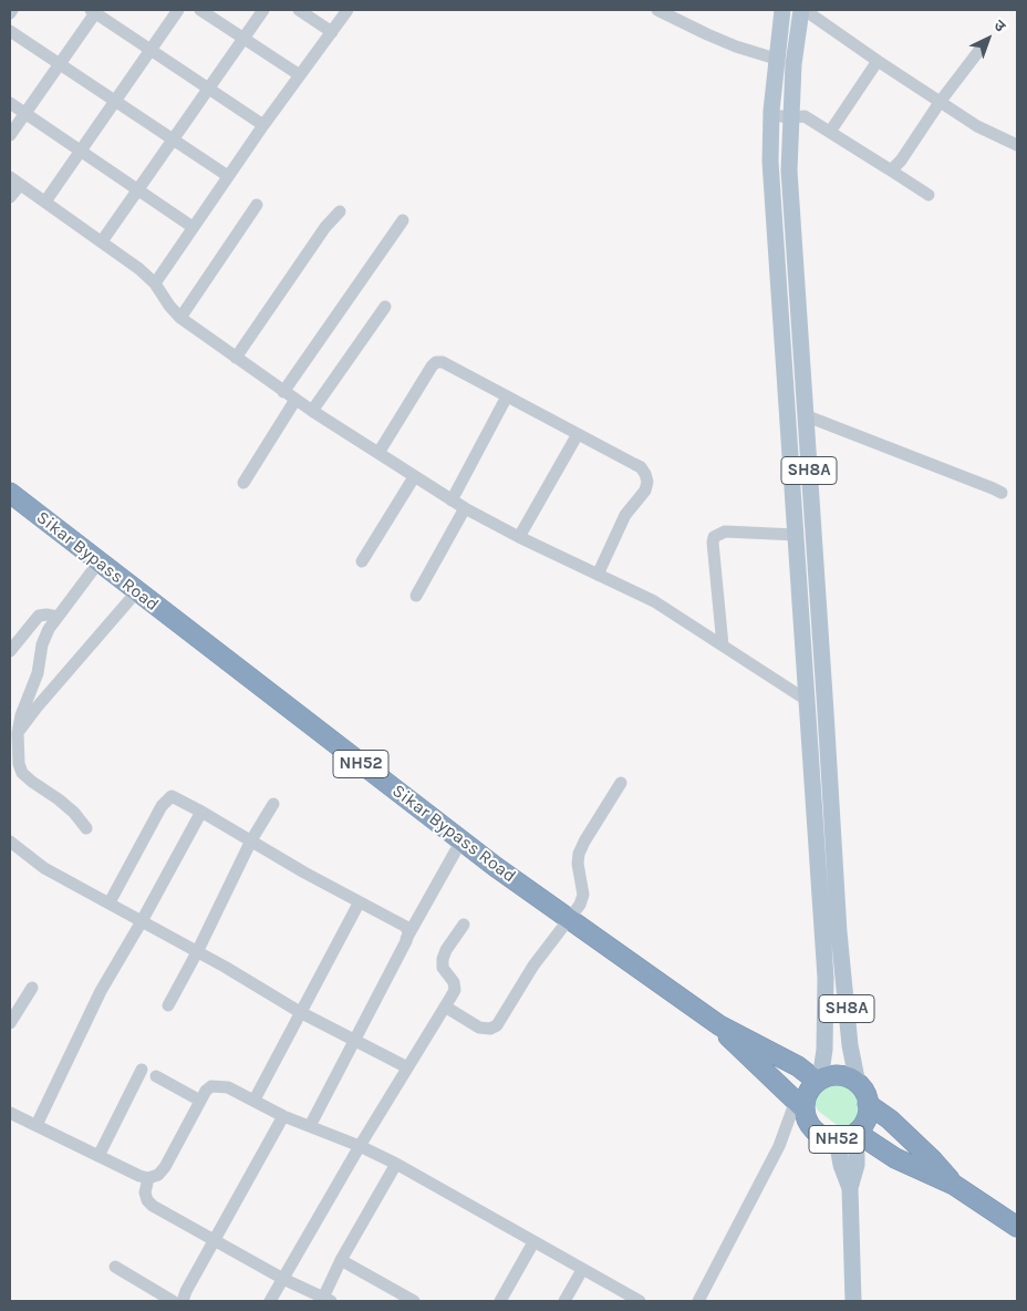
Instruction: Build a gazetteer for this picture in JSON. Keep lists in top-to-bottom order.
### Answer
{
  "streets": {
    "highway": ["Sikar Bypass Road", "NH52"],
    "main road": ["SH8A"]
  },
  "crossings": [
    ["SH8A", "Sikar Bypass Road"],
    ["SH8A", "NH52"],
    ["Sikar Bypass Road", "NH52"]
  ],
  "north": "top right"
}
